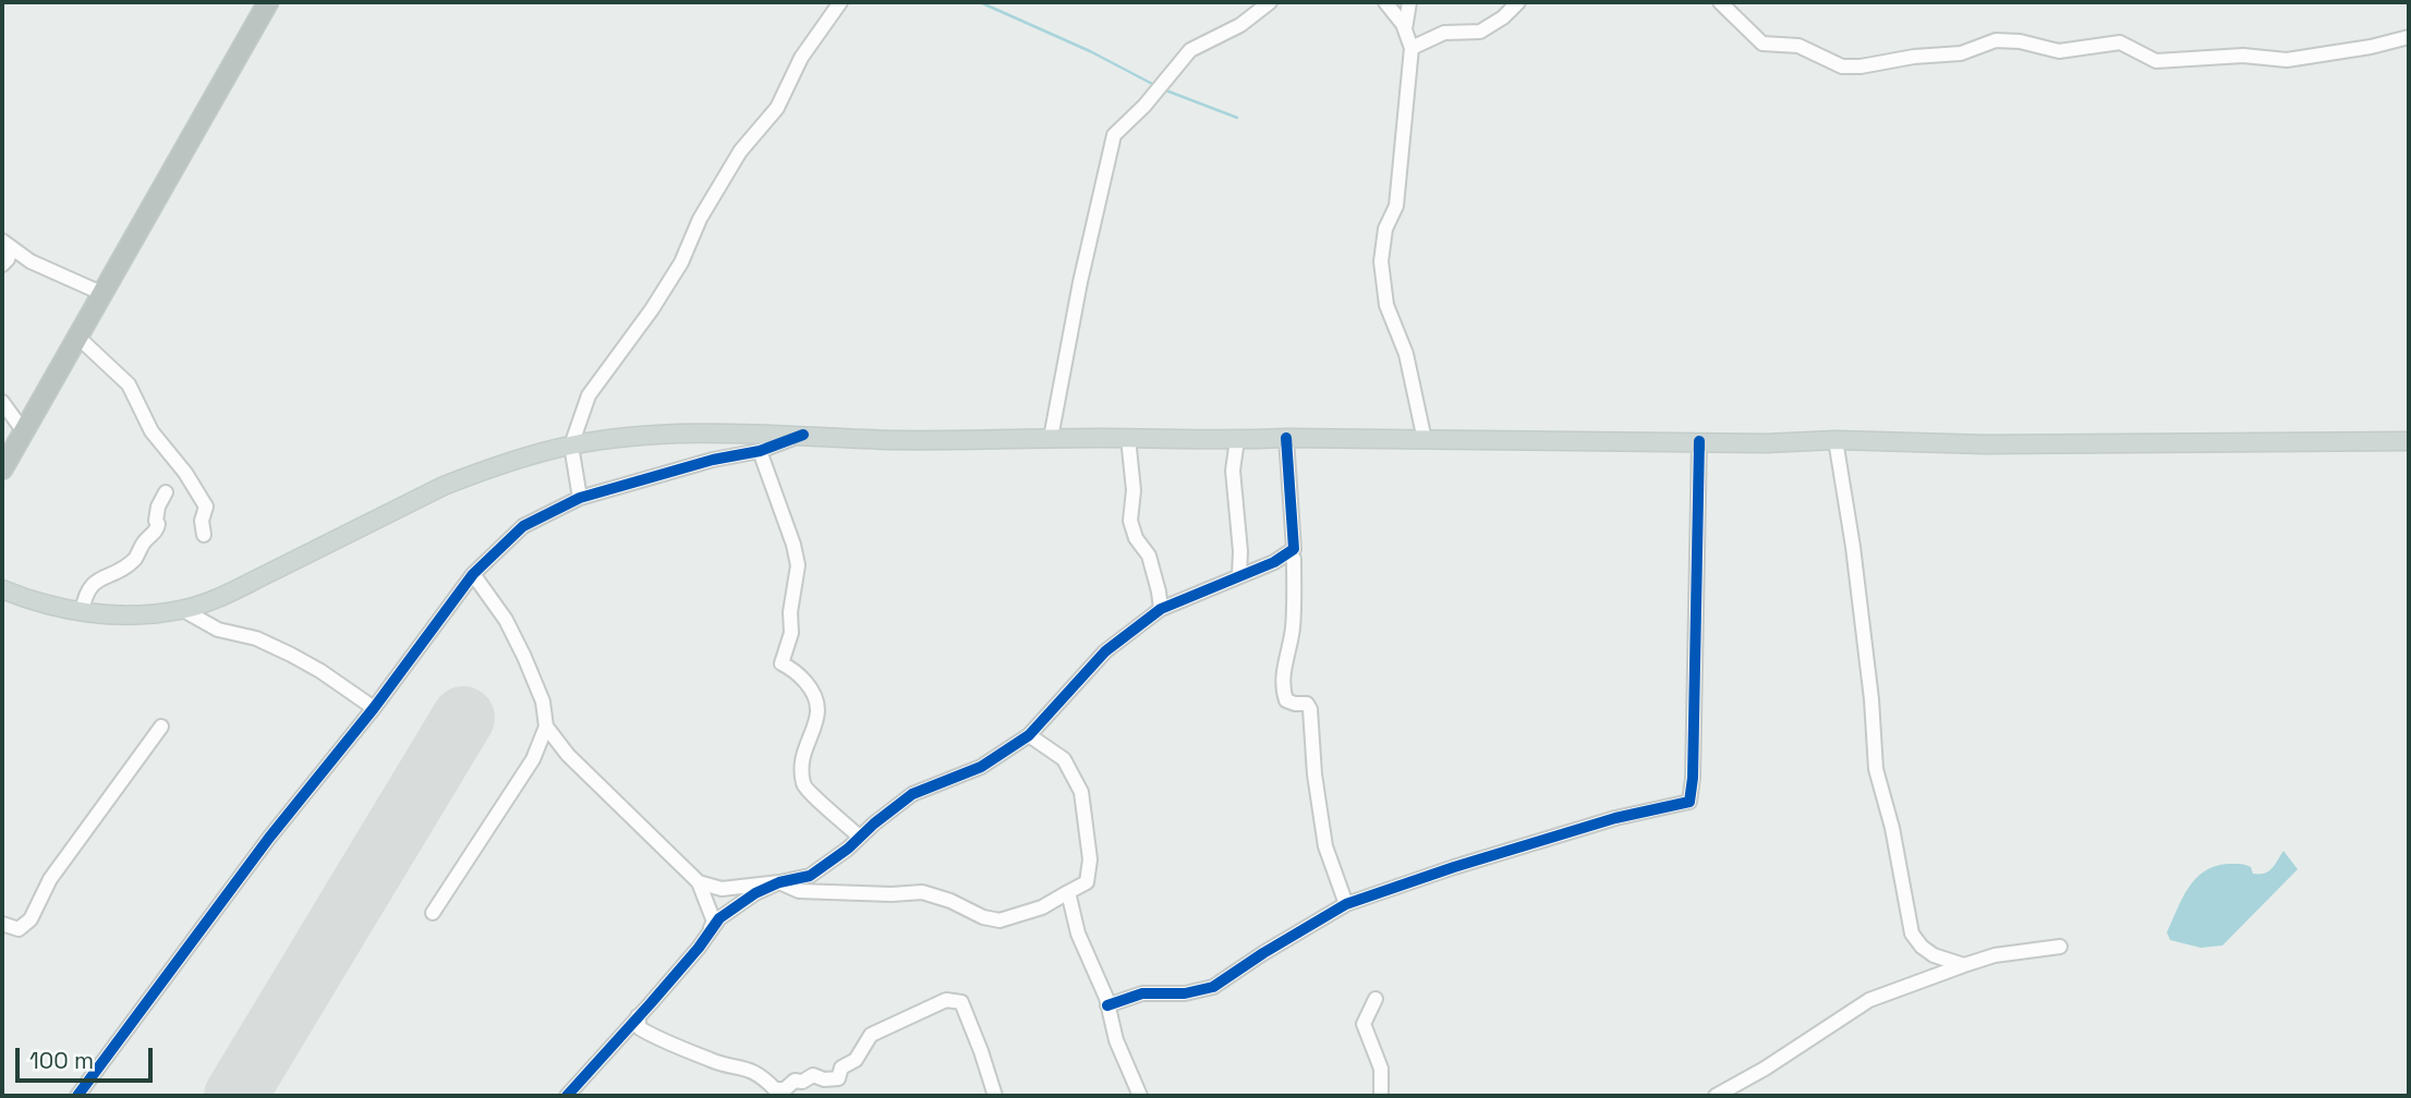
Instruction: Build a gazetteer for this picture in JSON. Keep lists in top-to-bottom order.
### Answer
{
  "scale_bar": "100 m"
}
